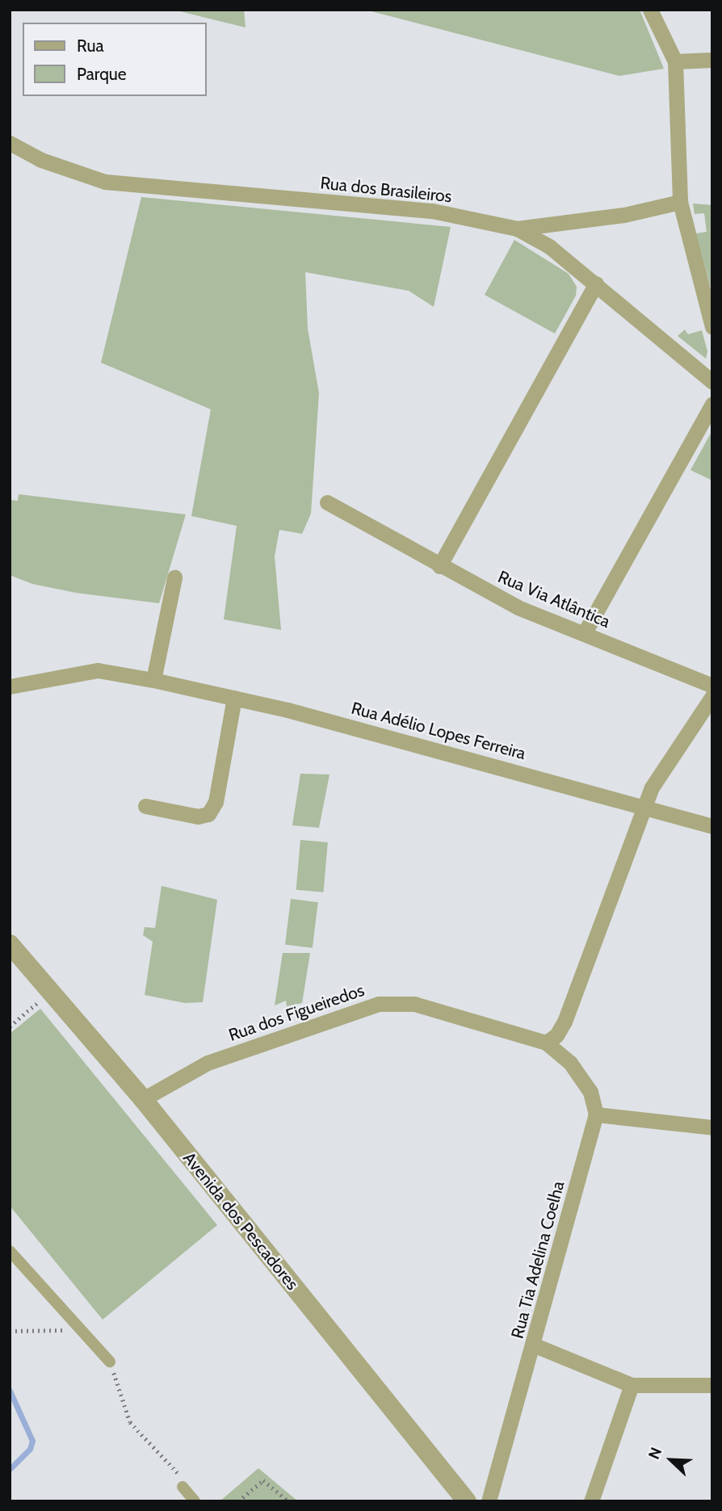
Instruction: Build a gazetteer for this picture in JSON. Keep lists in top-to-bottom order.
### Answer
{
  "streets": {
    "street": [
      "Rua dos Brasileiros",
      "Rua Via Atlântica",
      "Rua Adélio Lopes Ferreira",
      "Rua dos Figueiredos",
      "Avenida dos Pescadores",
      "Rua Tia Adelina Coelha"
    ]
  },
  "crossings": [
    ["Rua dos Figueiredos", "Avenida dos Pescadores"]
  ],
  "legend": ["Rua", "Parque"],
  "north": "top left"
}
